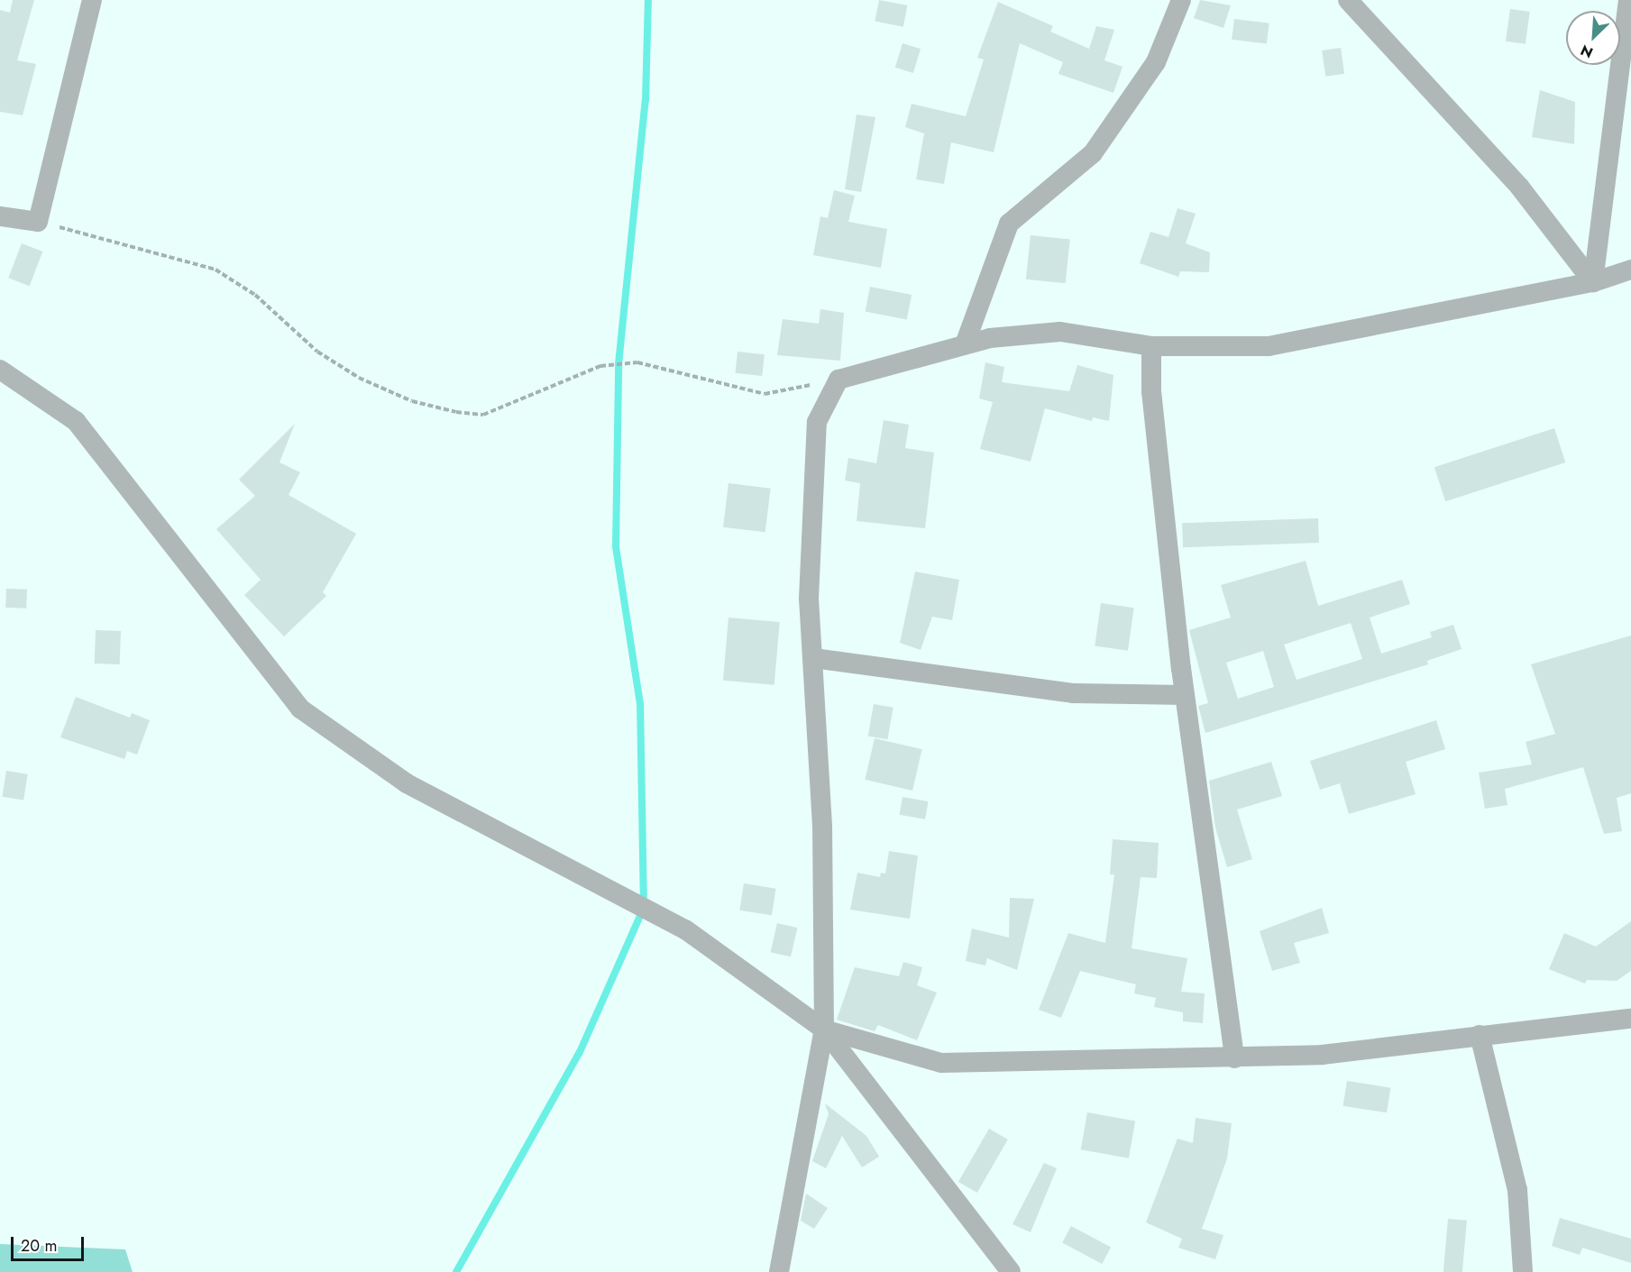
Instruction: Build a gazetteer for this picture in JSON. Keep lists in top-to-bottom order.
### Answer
{
  "scale_bar": "20 m",
  "north": "bottom left"
}
